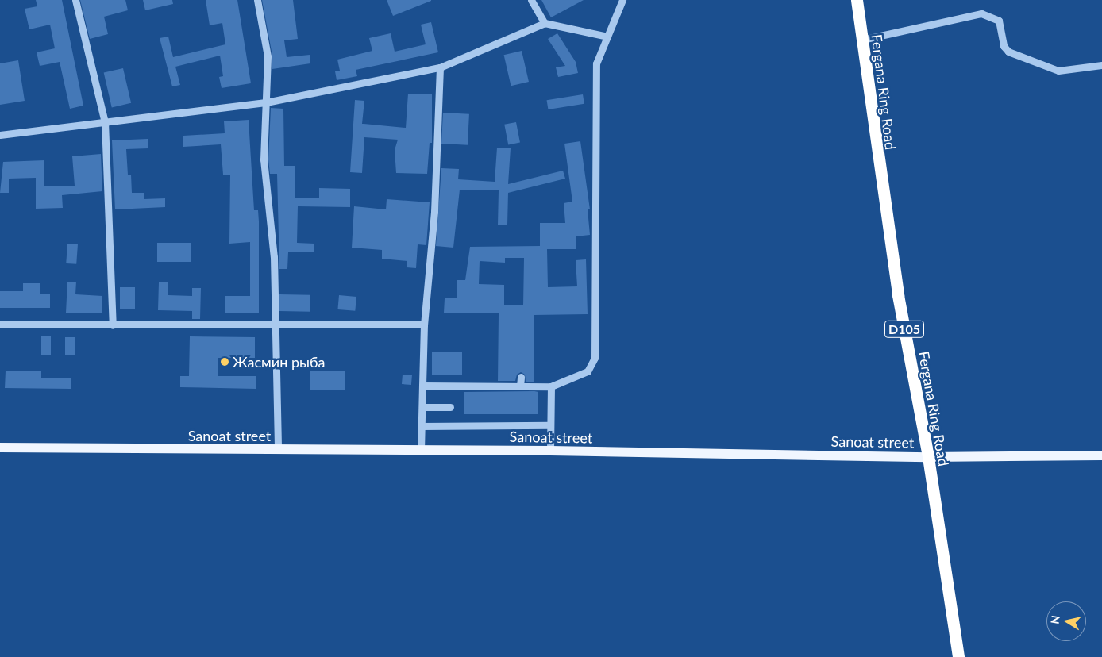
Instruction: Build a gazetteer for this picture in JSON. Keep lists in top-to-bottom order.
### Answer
{
  "streets": {
    "highway": ["Fergana Ring Road", "D105"],
    "main road": ["Sanoat street"]
  },
  "crossings": [
    ["Fergana Ring Road", "Sanoat street"]
  ],
  "places": ["Жасмин рыба"],
  "north": "left"
}
